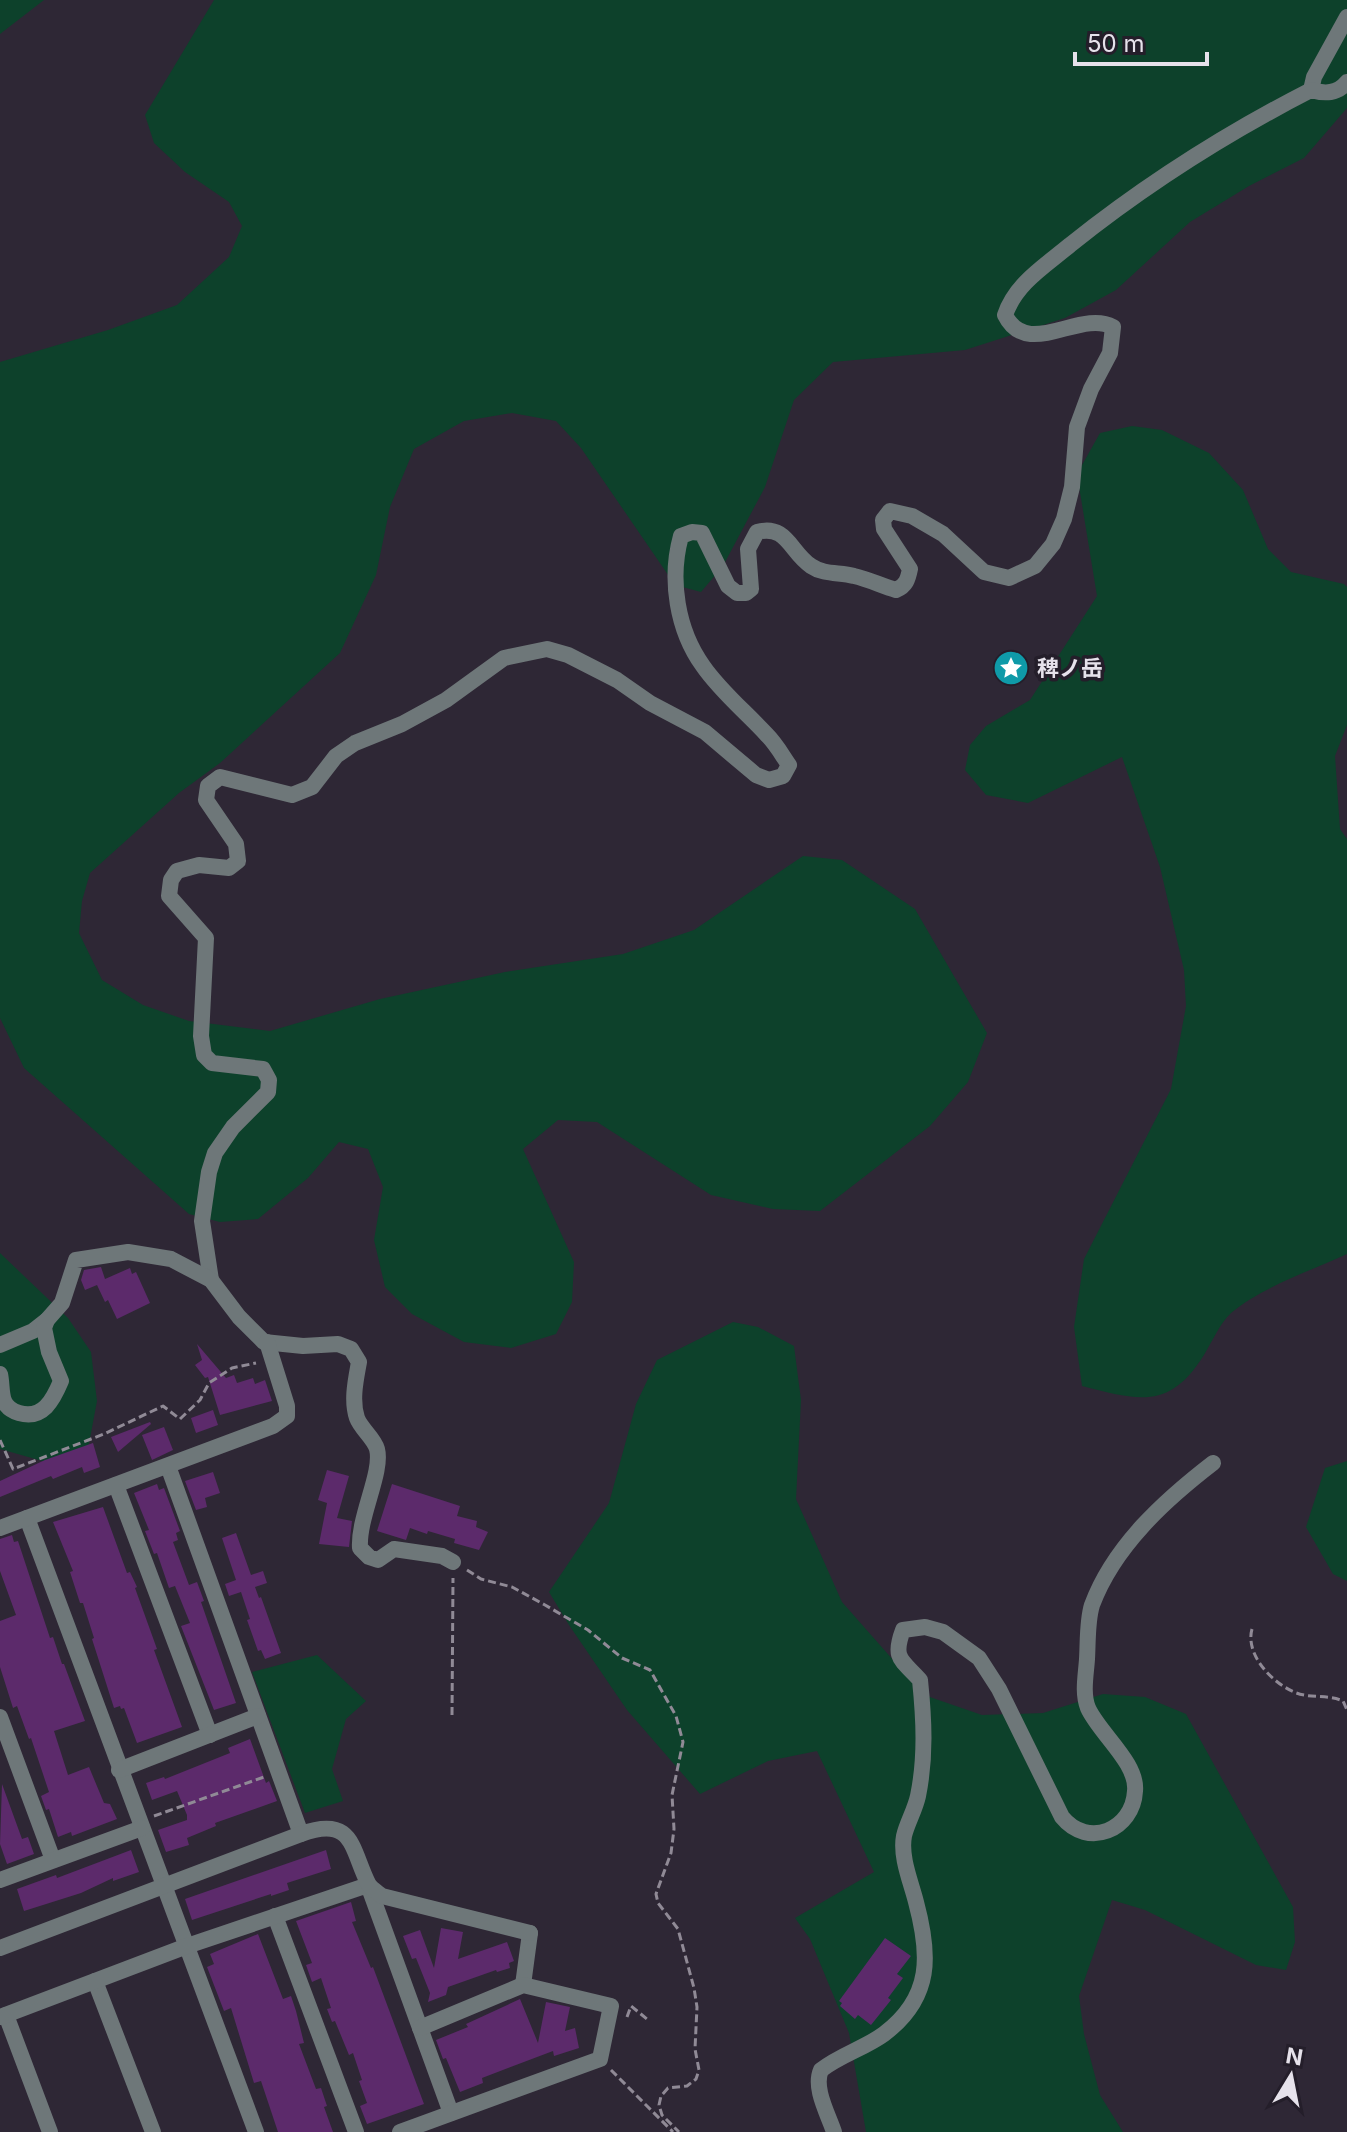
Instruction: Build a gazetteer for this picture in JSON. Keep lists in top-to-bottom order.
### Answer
{
  "places": {
    "place": ["稗ノ岳"]
  },
  "scale_bar": "50 m",
  "north": "top"
}
